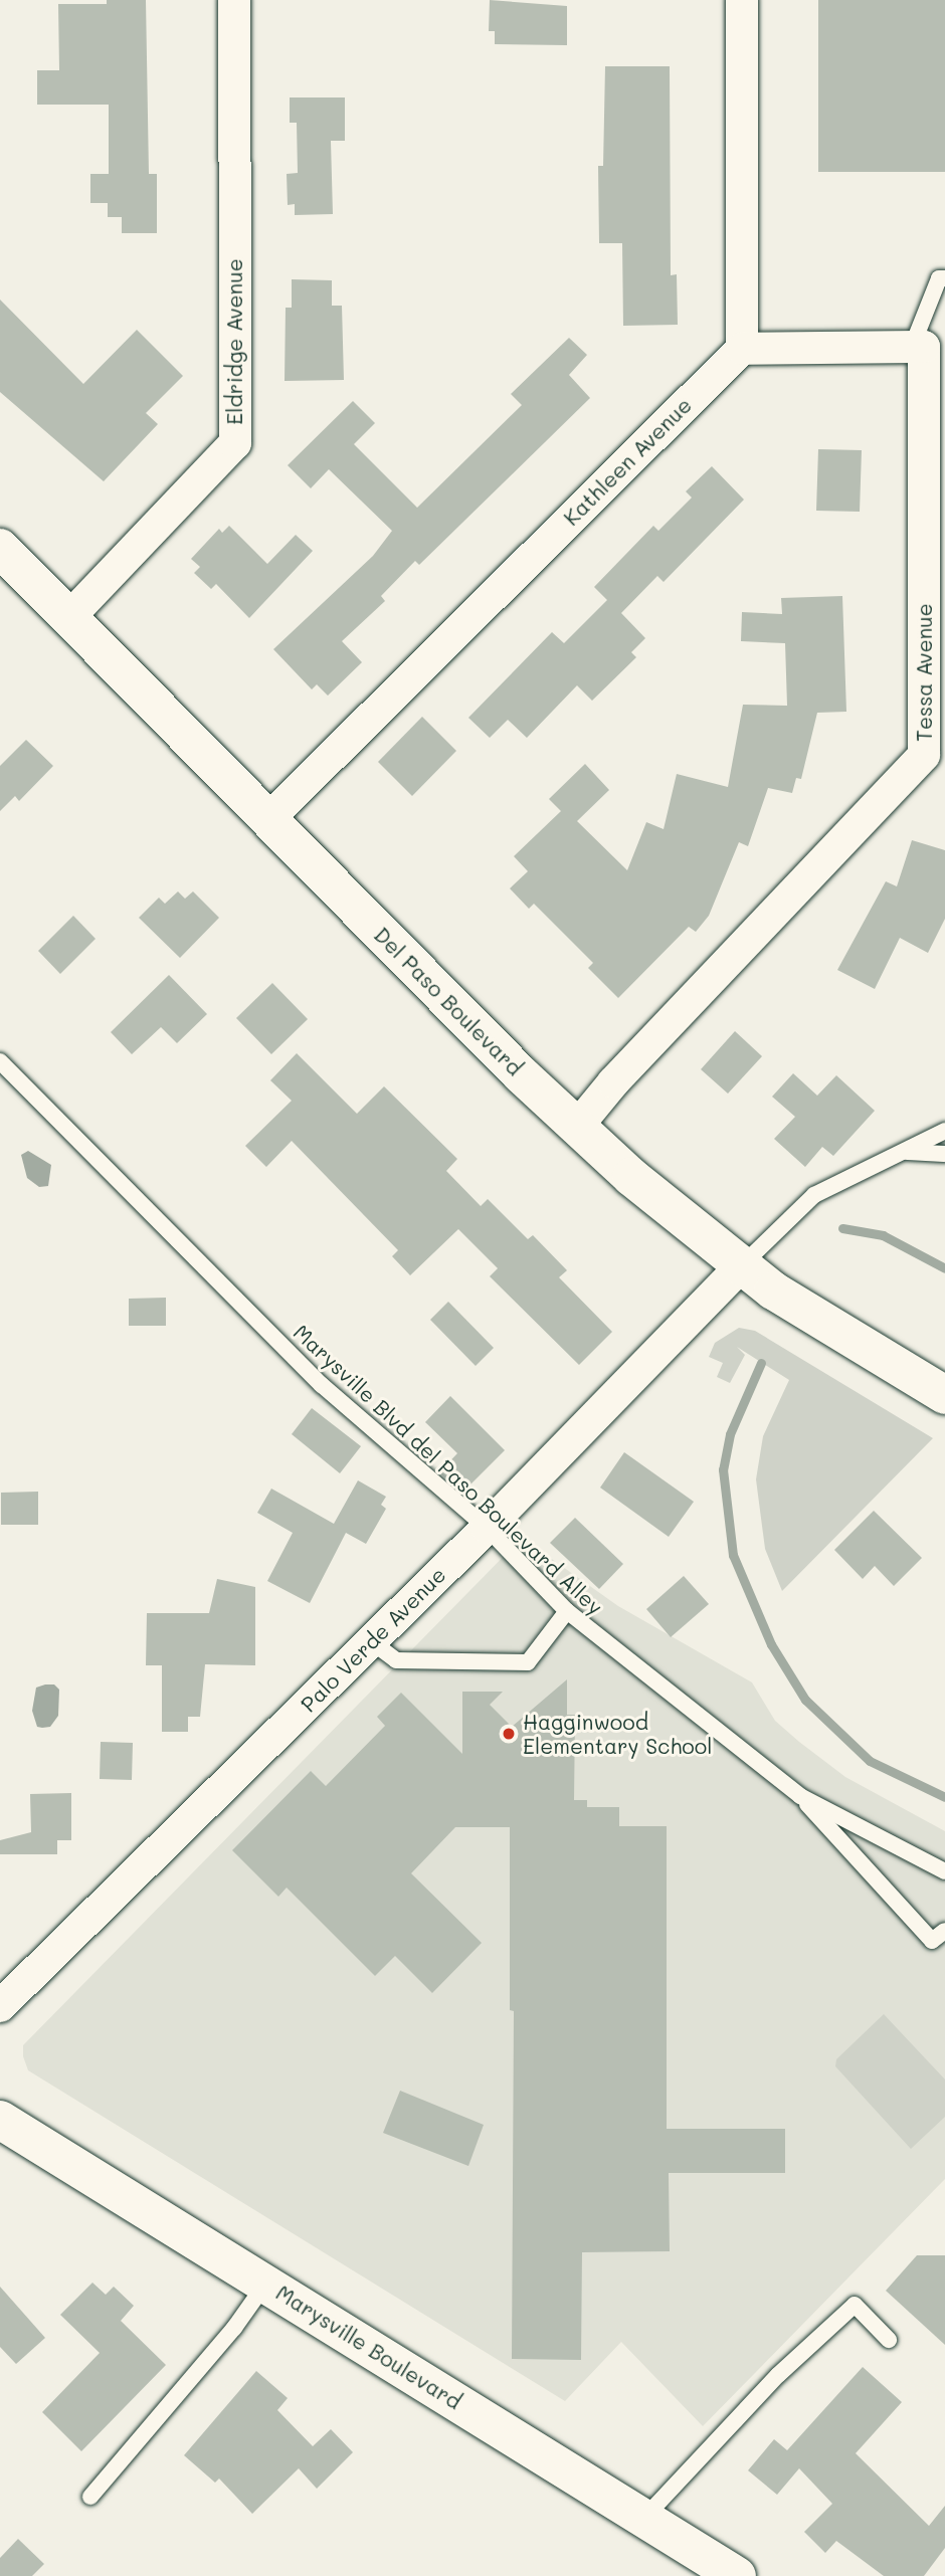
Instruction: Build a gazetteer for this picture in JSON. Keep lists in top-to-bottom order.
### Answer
{
  "streets": {
    "main road": ["Del Paso Boulevard", "Marysville Boulevard"],
    "street": [
      "Eldridge Avenue",
      "Kathleen Avenue",
      "Tessa Avenue",
      "Palo Verde Avenue"
    ],
    "lane": ["Marysville Blvd del Paso Boulevard Alley"]
  },
  "crossings": [
    ["Eldridge Avenue", "Del Paso Boulevard"],
    ["Kathleen Avenue", "Del Paso Boulevard"],
    ["Tessa Avenue", "Del Paso Boulevard"],
    ["Del Paso Boulevard", "Palo Verde Avenue"],
    ["Marysville Blvd del Paso Boulevard Alley", "Palo Verde Avenue"]
  ],
  "places": ["Hagginwood Elementary School"]
}
